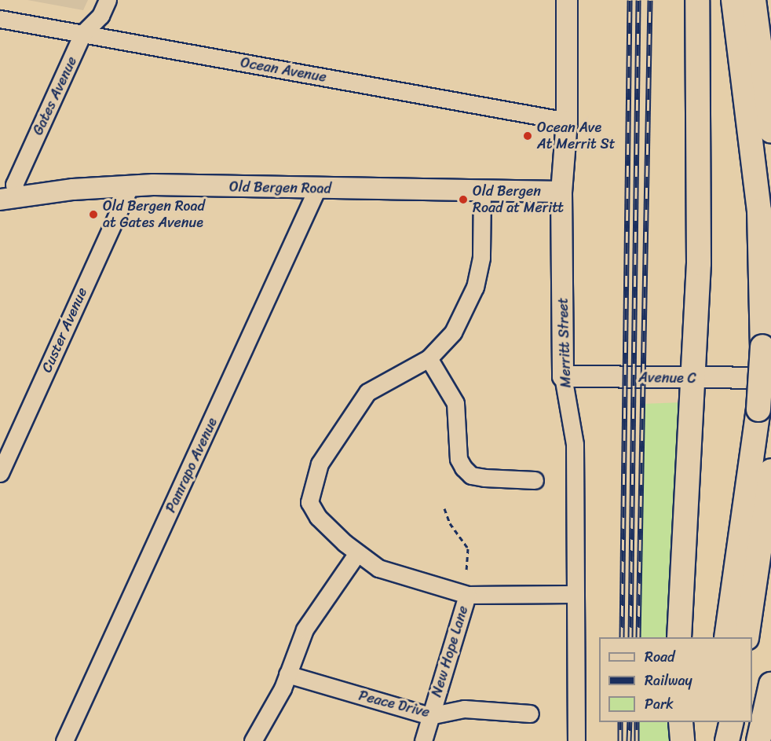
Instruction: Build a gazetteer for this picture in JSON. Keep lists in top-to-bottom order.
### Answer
{
  "streets": {
    "main road": ["Old Bergen Road", "Merritt Street", "Avenue C"],
    "street": [
      "Ocean Avenue",
      "Gates Avenue",
      "Custer Avenue",
      "Pamrapo Avenue",
      "New Hope Lane",
      "Peace Drive"
    ]
  },
  "crossings": [
    ["Ocean Avenue", "Gates Avenue"],
    ["Ocean Avenue", "Merritt Street"],
    ["Gates Avenue", "Old Bergen Road"],
    ["Old Bergen Road", "Custer Avenue"],
    ["Old Bergen Road", "Merritt Street"],
    ["Old Bergen Road", "Pamrapo Avenue"],
    ["Merritt Street", "Avenue C"],
    ["New Hope Lane", "Peace Drive"]
  ],
  "places": ["Ocean Ave At Merrit St", "Old Bergen Road at Meritt", "Old Bergen Road at Gates Avenue"],
  "legend": ["Road", "Railway", "Park"]
}
